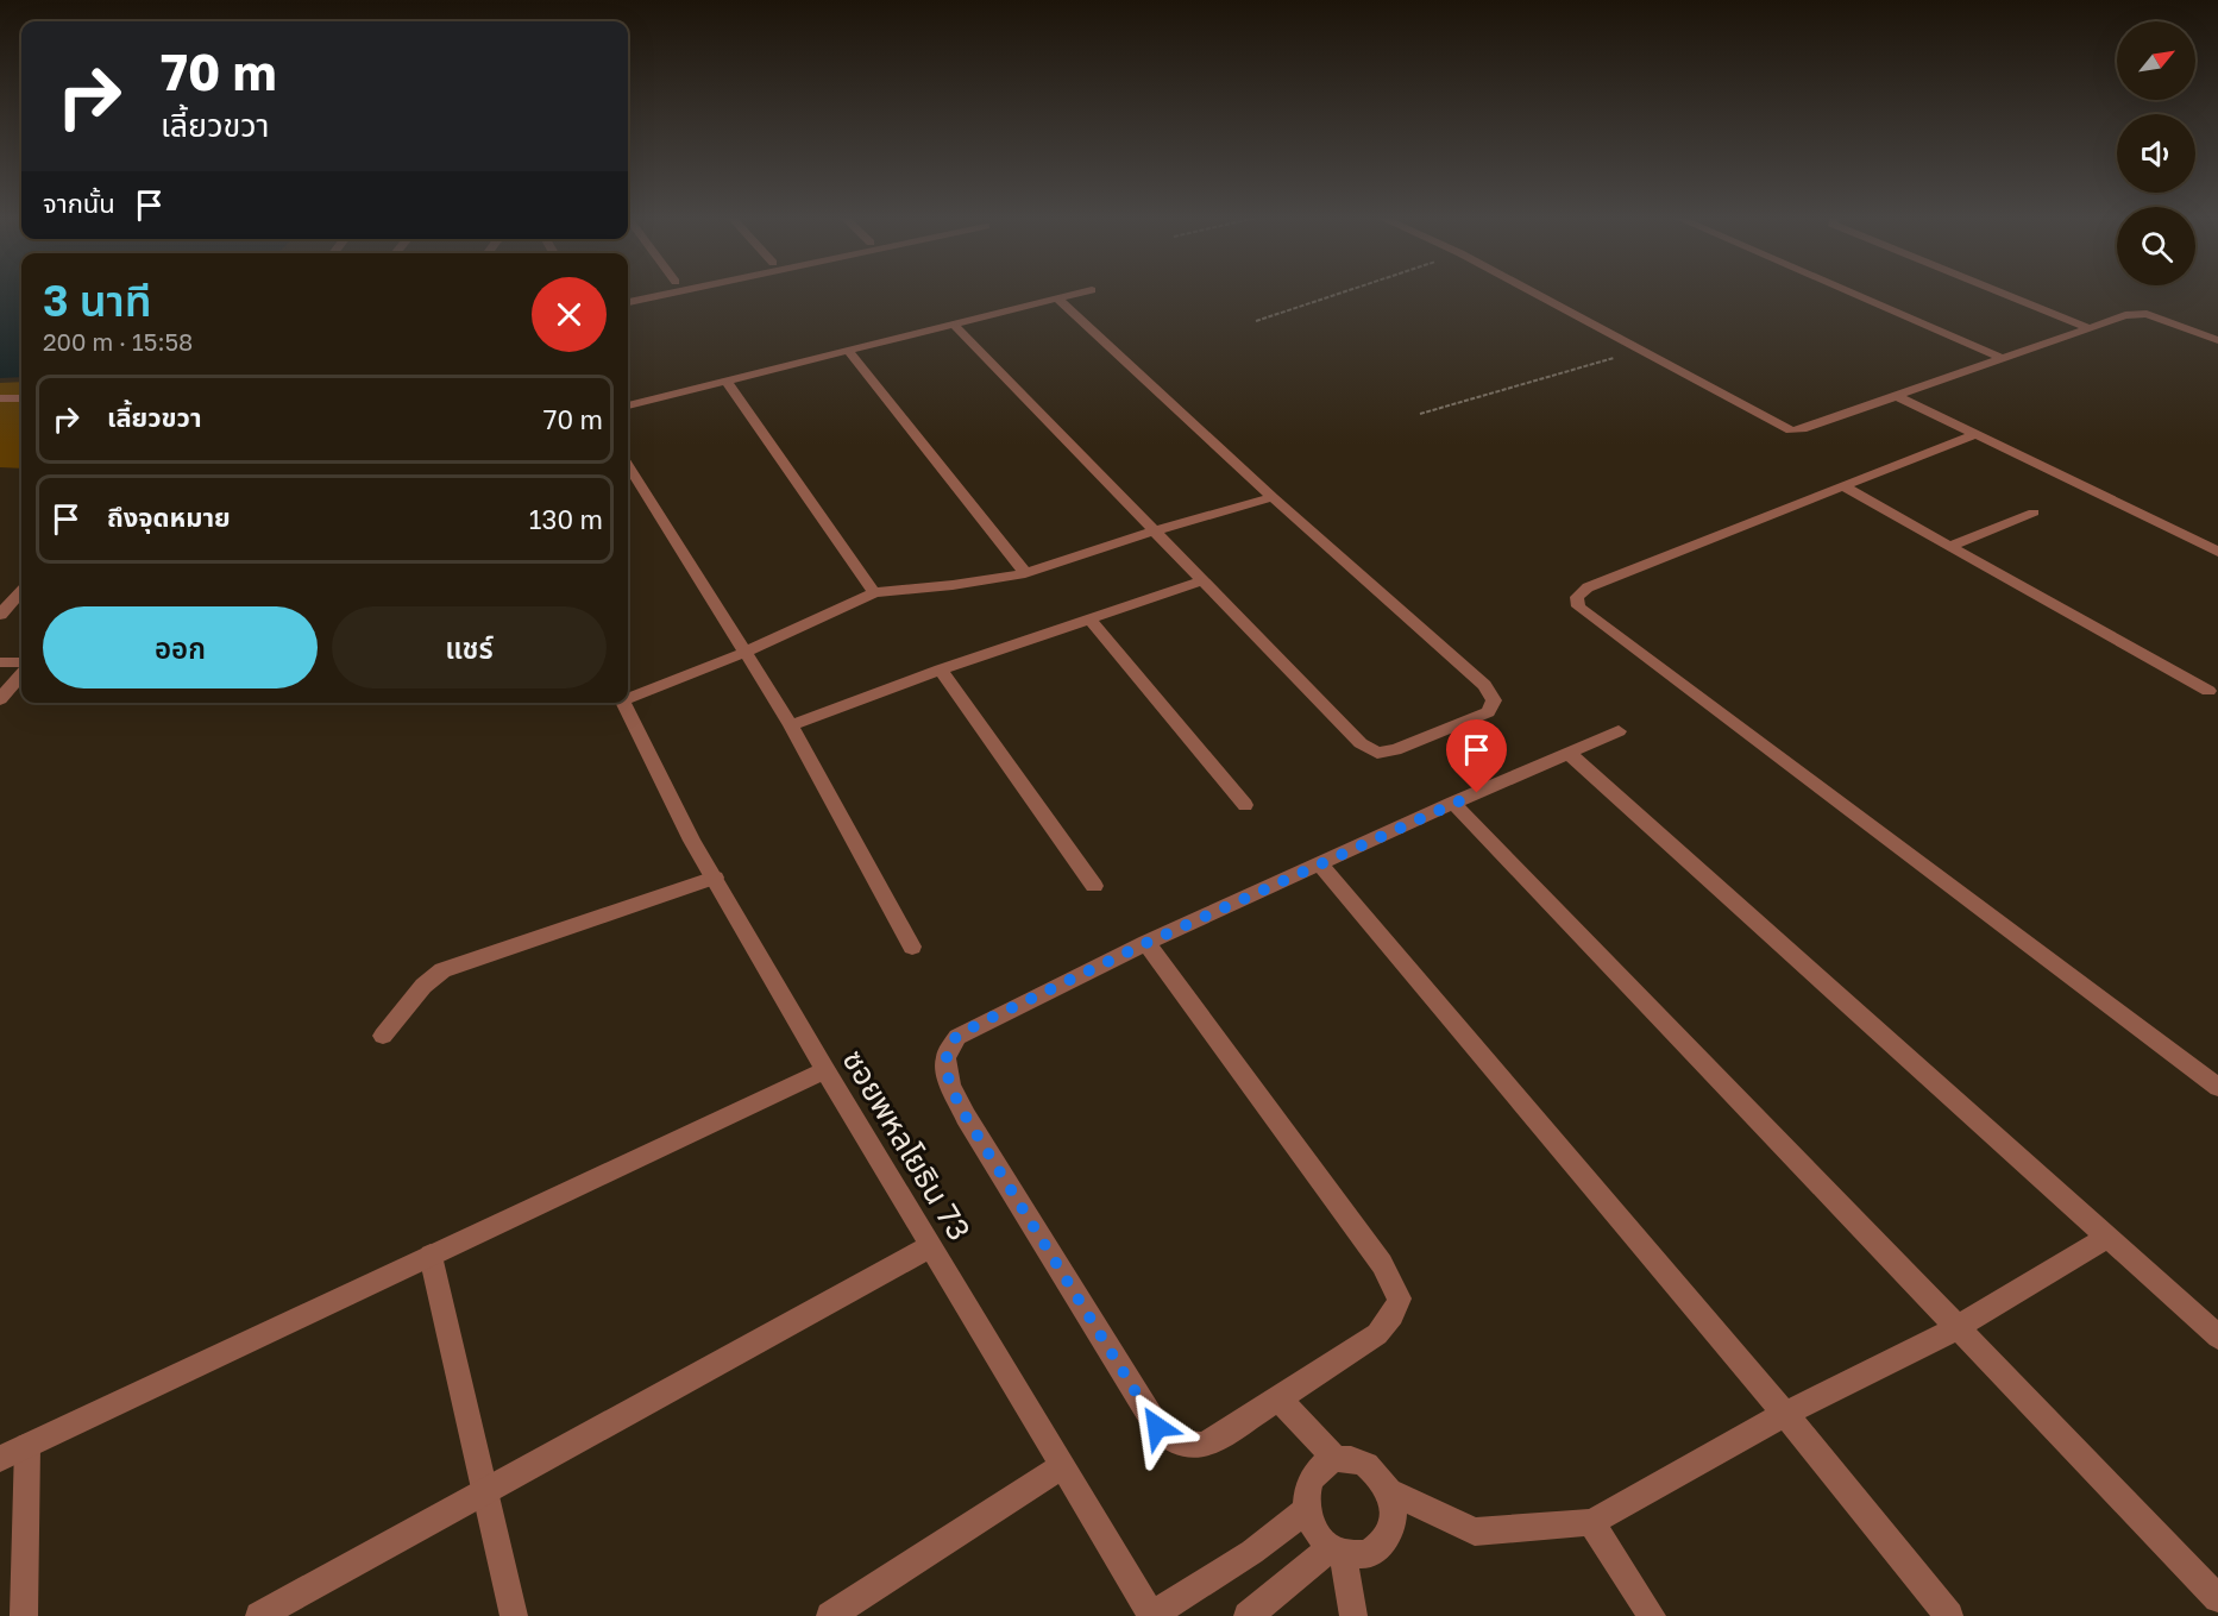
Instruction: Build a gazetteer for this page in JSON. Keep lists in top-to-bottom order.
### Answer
{
  "streets": {
    "street": ["ซอยพหลโยธิน 73"]
  },
  "north": "top right",
  "page": {
    "turn": ["70 m", "เลี้ยวขวา"],
    "then": "จากนั้น",
    "heading": ["3 นาที", "200 m · 15:58"],
    "list": [
      {
        "name": "เลี้ยวขวา",
        "value": "70 m"
      },
      {
        "name": "ถึงจุดหมาย",
        "value": "130 m"
      }
    ],
    "buttons": ["ออก", "แชร์"]
  }
}
